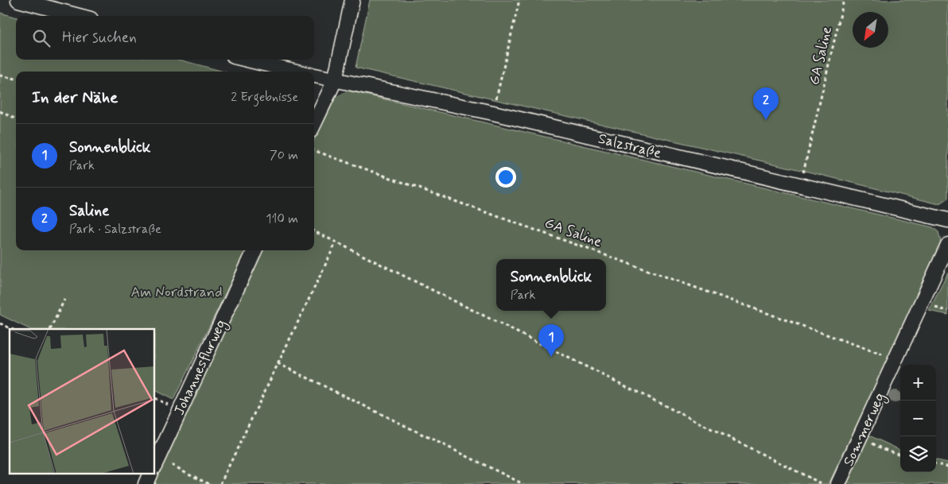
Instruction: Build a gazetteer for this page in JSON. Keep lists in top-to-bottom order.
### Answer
{
  "streets": {
    "street": ["Salzstraße", "Johannesflurweg", "Sommerweg"],
    "path": ["GA Saline"]
  },
  "crossings": [
    ["GA Saline", "Salzstraße"],
    ["GA Saline", "Sommerweg"]
  ],
  "parks": ["Am Nordstrand"],
  "north": "bottom left",
  "page": {
    "search": "Hier suchen",
    "heading": ["In der Nähe", "2 Ergebnisse"],
    "pins": ["2", "1"],
    "list": [
      {
        "mark": "1",
        "name": "Sonnenblick",
        "note": "Park",
        "value": "70 m"
      },
      {
        "mark": "2",
        "name": "Saline",
        "note": "Park · Salzstraße",
        "value": "110 m"
      }
    ],
    "popup": ["Sonnenblick", "Park"],
    "map_buttons": ["+", "−"]
  }
}
